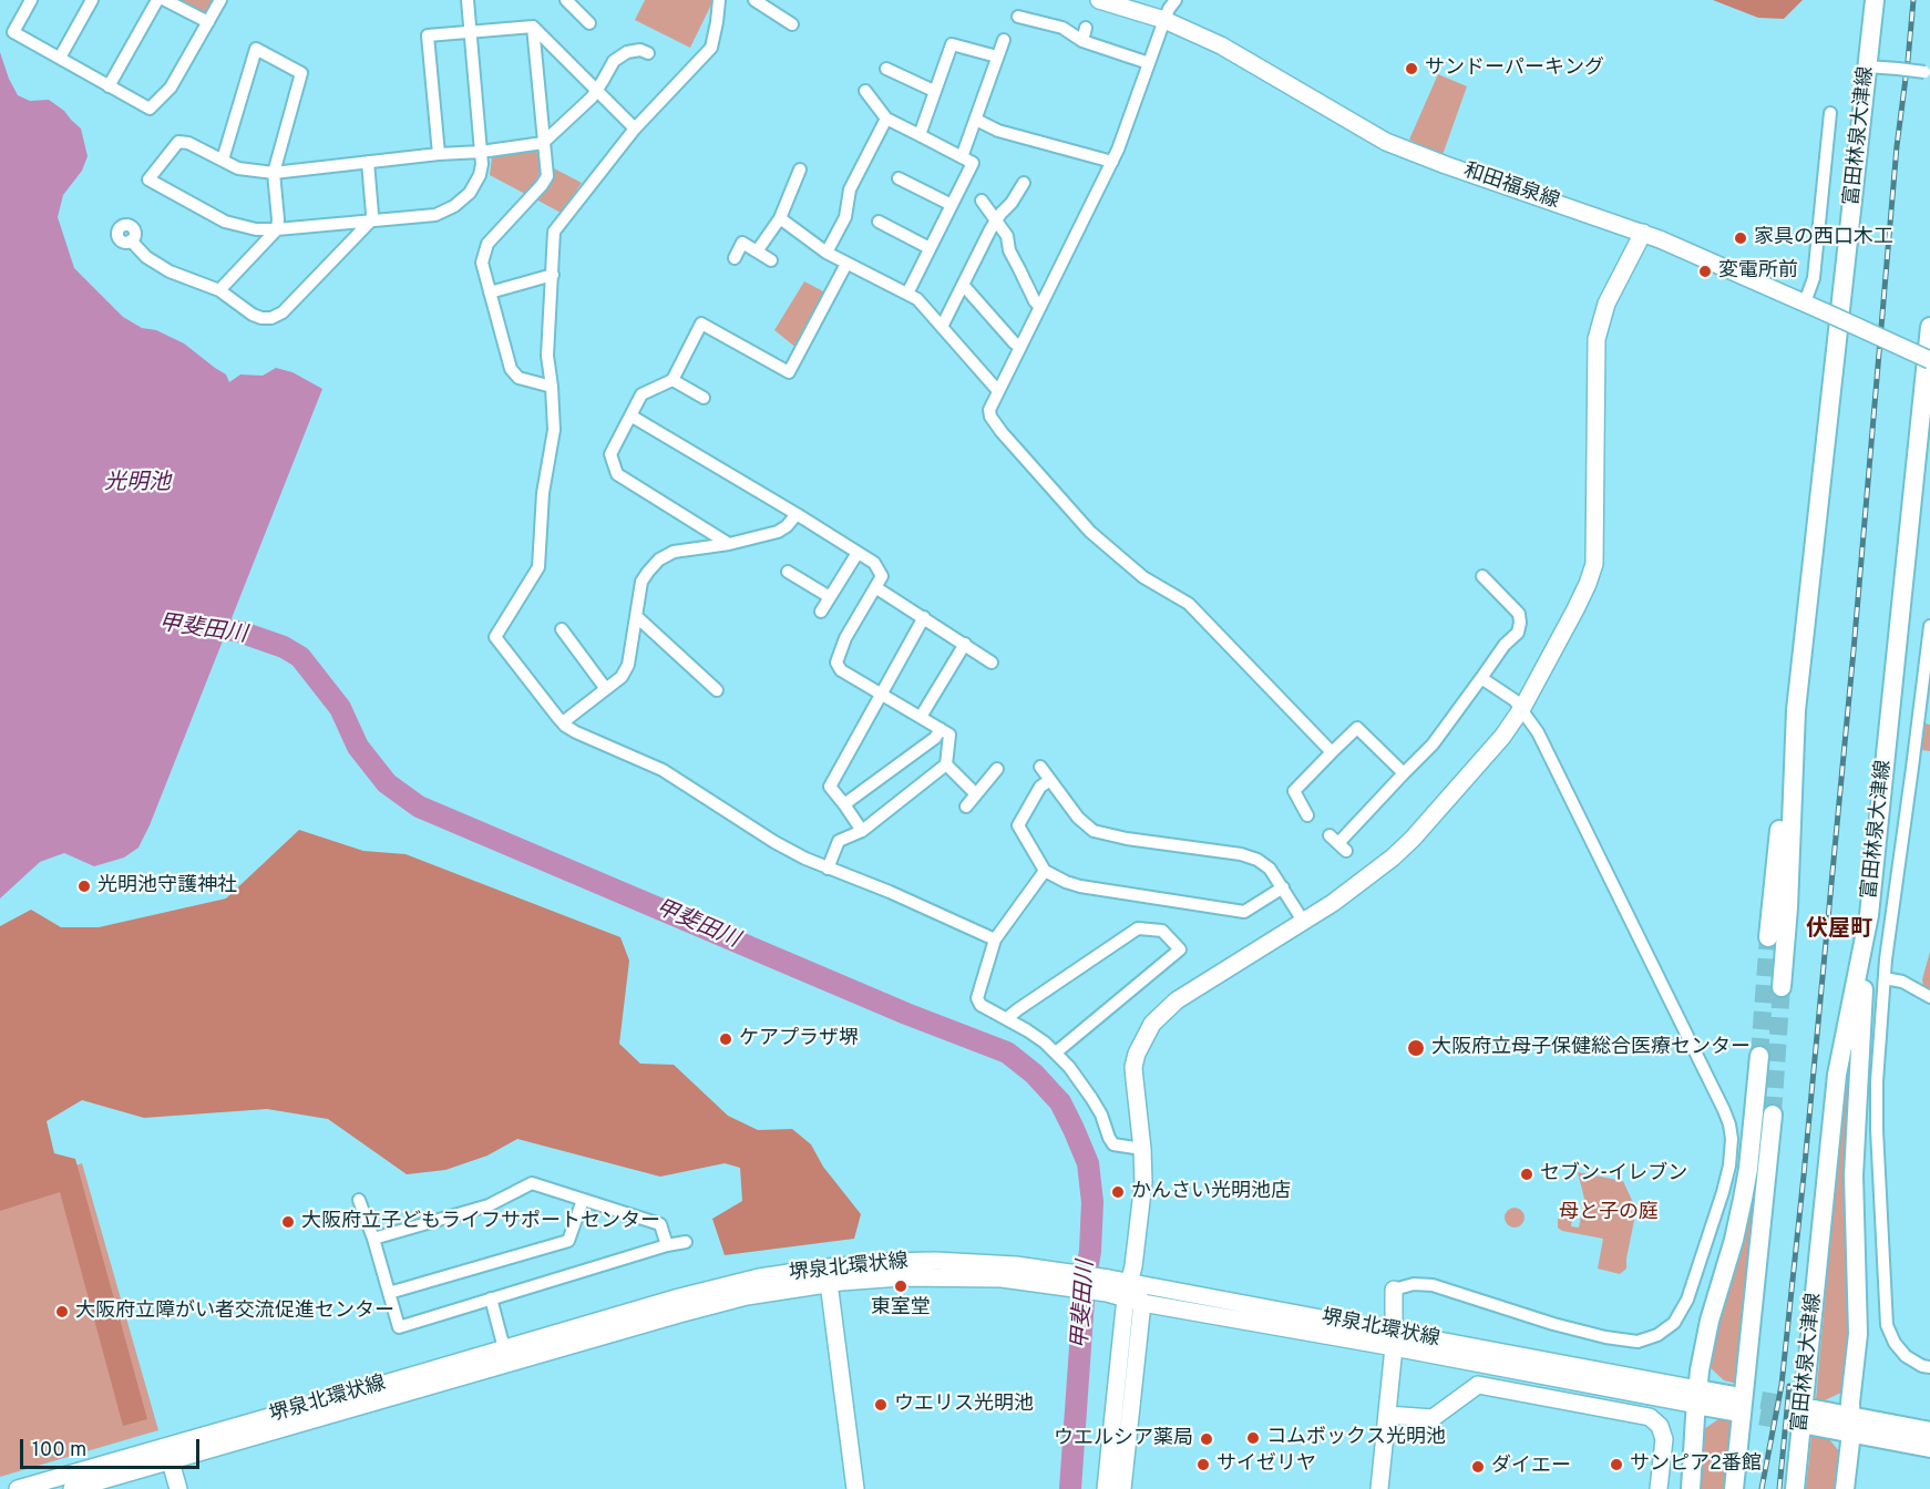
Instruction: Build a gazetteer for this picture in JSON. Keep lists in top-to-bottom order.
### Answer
{
  "streets": {
    "main road": ["富田林泉大津線", "和田福泉線", "堺泉北環状線"]
  },
  "districts": ["伏屋町"],
  "water": ["光明池", "甲斐田川"],
  "parks": ["母と子の庭"],
  "places": [
    "サンドーパーキング",
    "家具の西口木工",
    "変電所前",
    "光明池守護神社",
    "ケアプラザ堺",
    "大阪府立母子保健総合医療センター",
    "セブン-イレブン",
    "かんさい光明池店",
    "大阪府立子どもライフサポートセンター",
    "東室堂",
    "大阪府立障がい者交流促進センター",
    "ウエリス光明池",
    "コムボックス光明池",
    "ウエルシア薬局",
    "サイゼリヤ",
    "サンピア2番館",
    "ダイエー"
  ],
  "scale_bar": "100 m"
}
